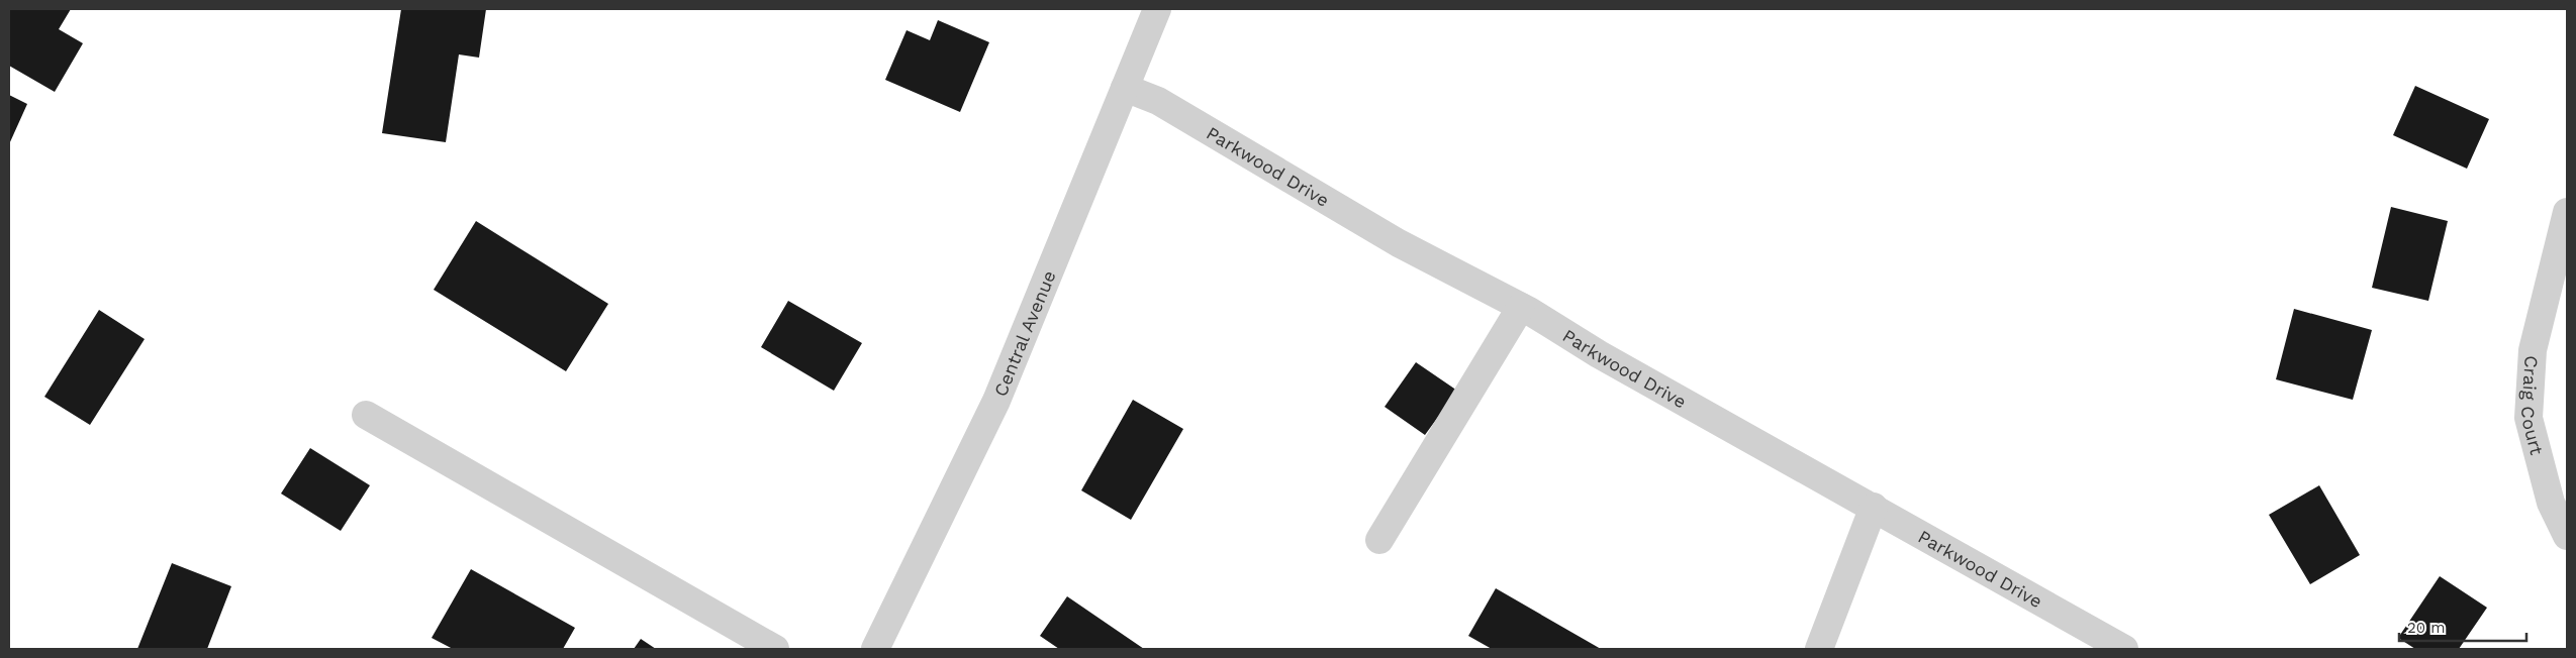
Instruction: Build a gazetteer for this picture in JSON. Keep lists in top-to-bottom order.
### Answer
{
  "streets": {
    "street": ["Parkwood Drive", "Central Avenue", "Craig Court"]
  },
  "crossings": [
    ["Parkwood Drive", "Central Avenue"]
  ],
  "scale_bar": "20 m"
}
